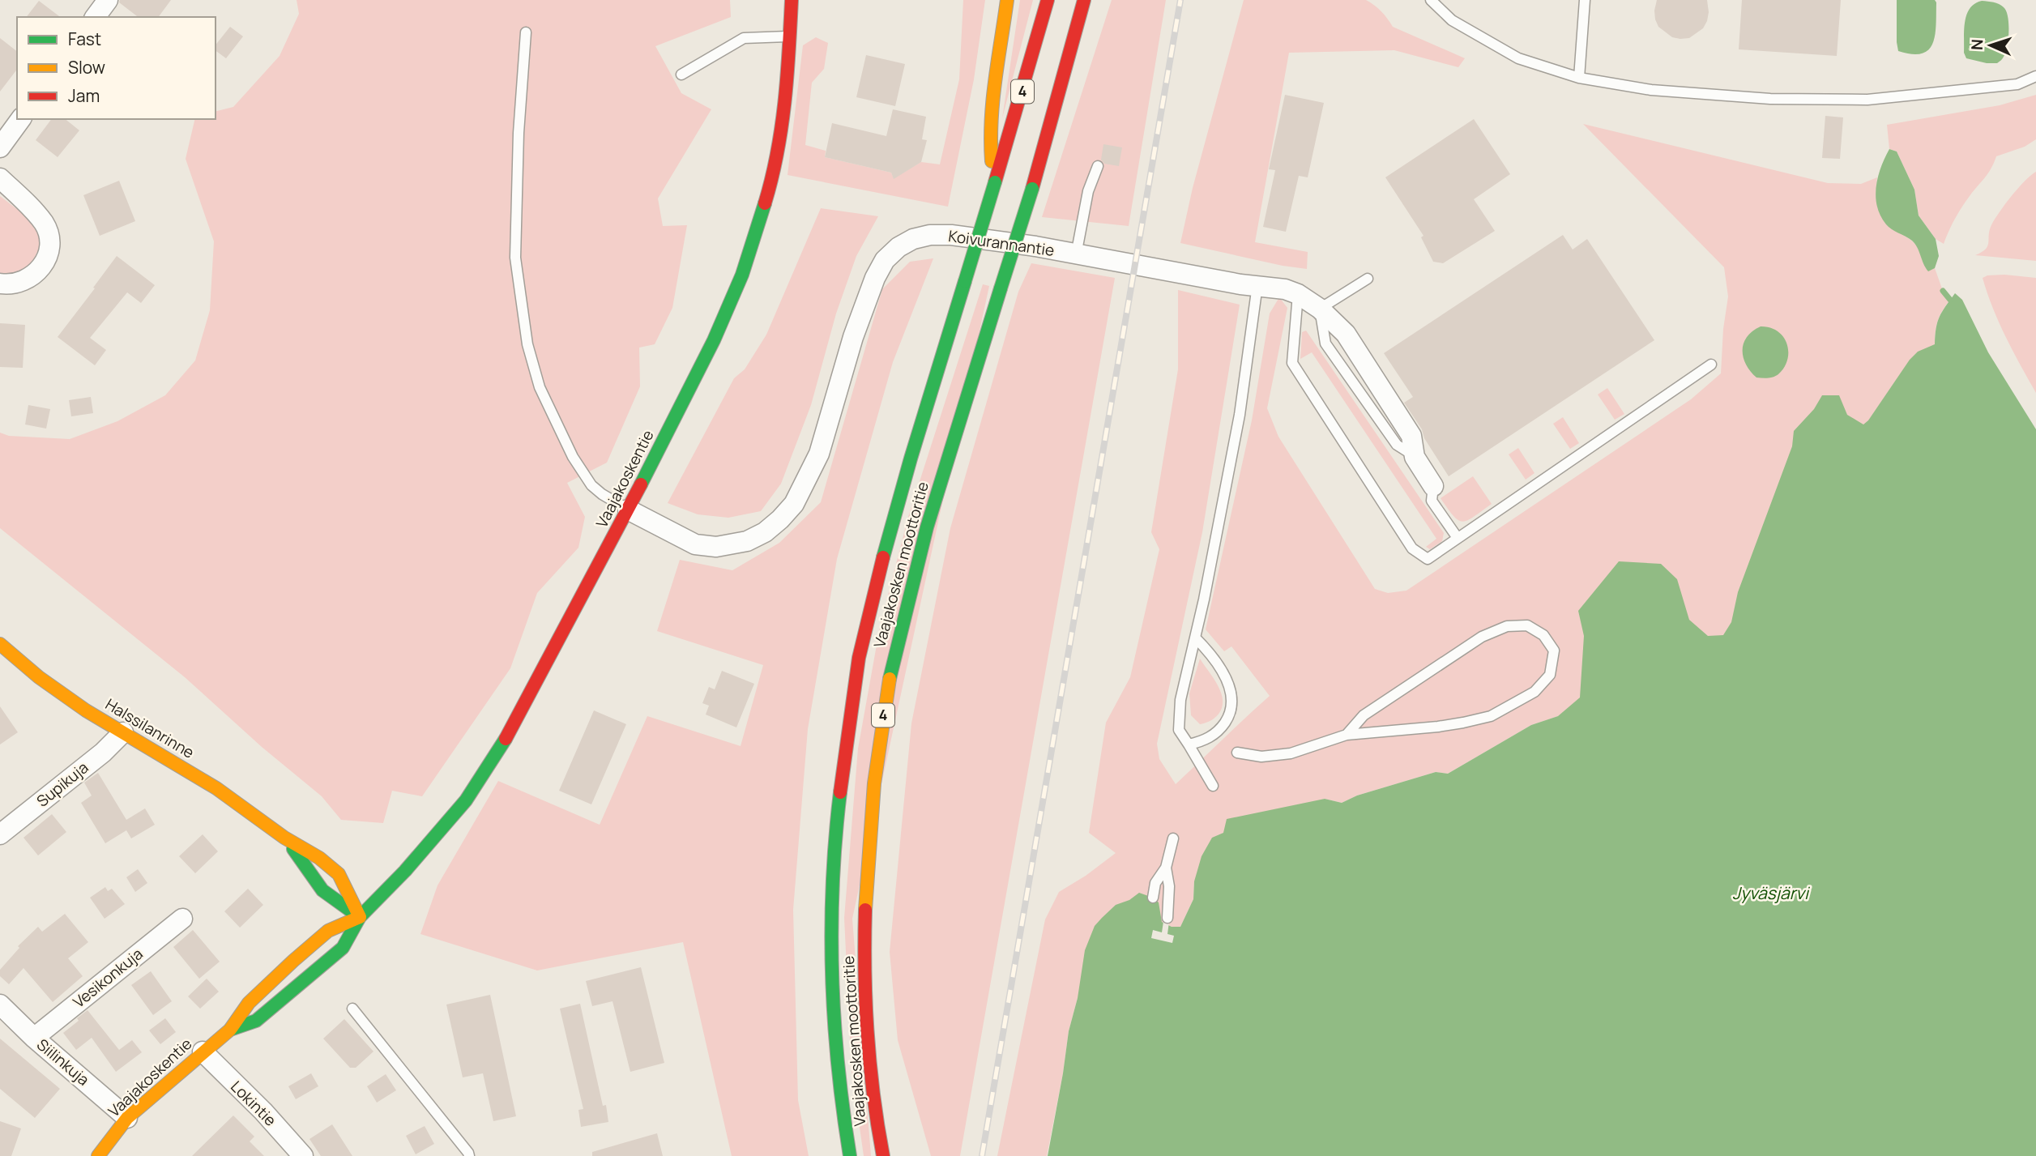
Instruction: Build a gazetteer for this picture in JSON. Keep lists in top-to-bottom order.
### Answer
{
  "streets": {
    "main road": [
      "4",
      "Vaajakoskentie",
      "Vaajakosken moottoritie",
      "Halssilanrinne"
    ],
    "street": [
      "Koivurannantie",
      "Supikuja",
      "Vesikonkuja",
      "Siilinkuja",
      "Lokintie"
    ]
  },
  "crossings": [
    ["Koivurannantie", "Vaajakoskentie"],
    ["Vaajakoskentie", "Halssilanrinne"],
    ["Vaajakoskentie", "Siilinkuja"],
    ["Vaajakoskentie", "Lokintie"],
    ["Halssilanrinne", "Supikuja"],
    ["Vesikonkuja", "Siilinkuja"]
  ],
  "water": ["Jyväsjärvi"],
  "legend": ["Fast", "Slow", "Jam"],
  "north": "left"
}
